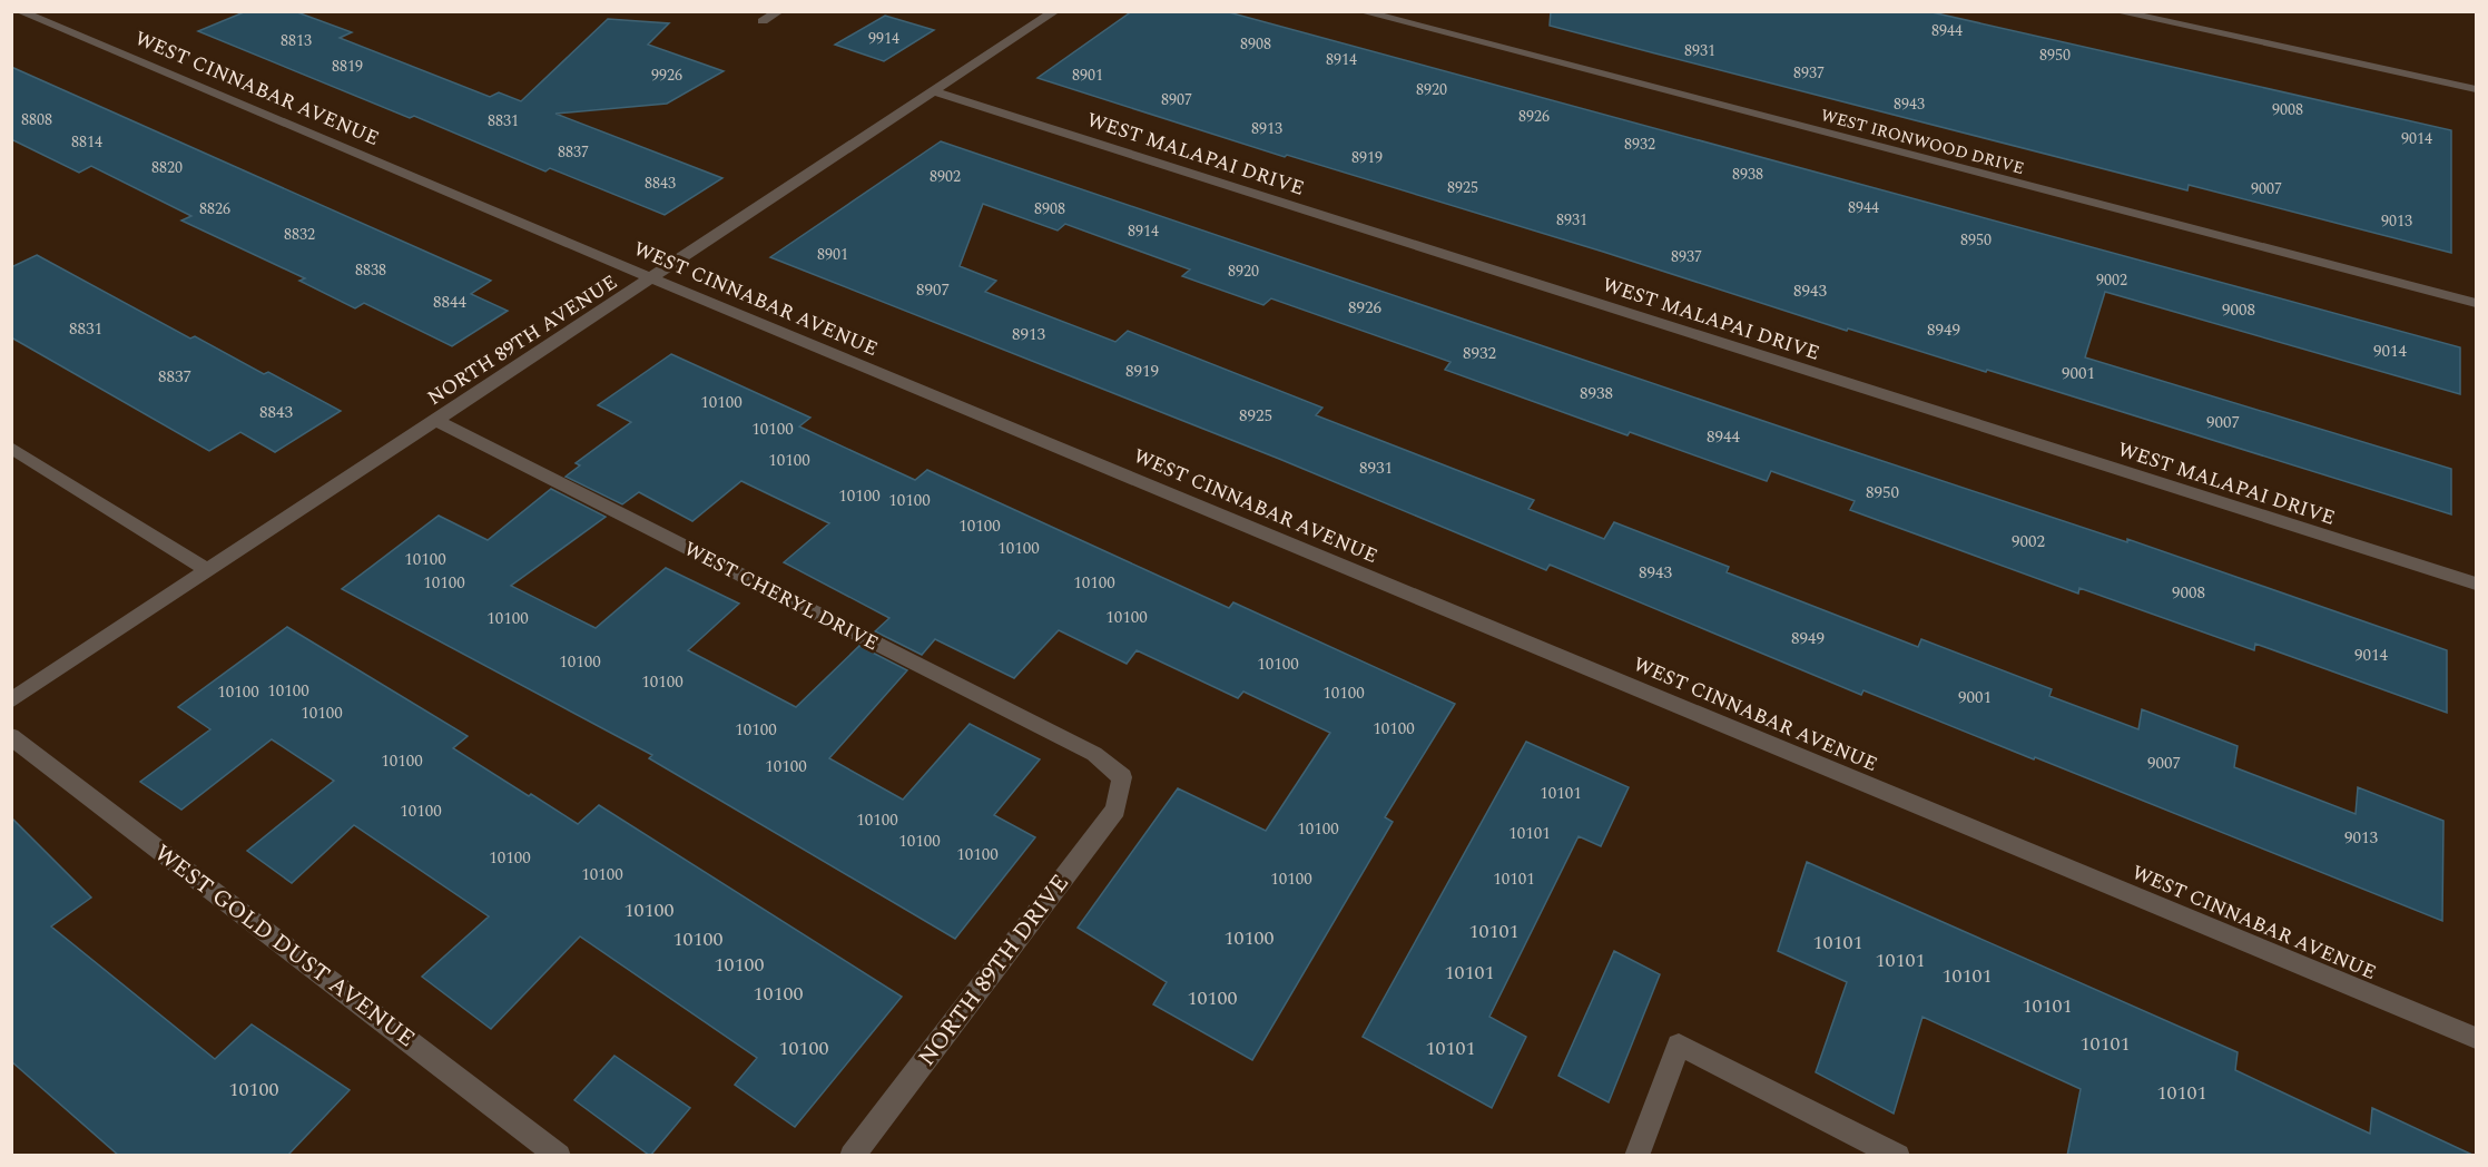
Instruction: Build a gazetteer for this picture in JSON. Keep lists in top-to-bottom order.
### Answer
{
  "streets": {
    "street": [
      "WEST CINNABAR AVENUE",
      "WEST IRONWOOD DRIVE",
      "WEST MALAPAI DRIVE",
      "NORTH 89TH AVENUE",
      "WEST CHERYL DRIVE",
      "WEST GOLD DUST AVENUE",
      "NORTH 89TH DRIVE"
    ]
  },
  "crossings": [
    ["WEST CINNABAR AVENUE", "NORTH 89TH AVENUE"],
    ["WEST MALAPAI DRIVE", "NORTH 89TH AVENUE"],
    ["NORTH 89TH AVENUE", "WEST CHERYL DRIVE"],
    ["WEST CHERYL DRIVE", "NORTH 89TH DRIVE"]
  ],
  "house_numbers": [
    "8944",
    "9914",
    "8813",
    "8908",
    "8931",
    "8950",
    "8914",
    "8819",
    "8937",
    "9926",
    "8901",
    "8920",
    "8907",
    "8943",
    "9008",
    "8926",
    "8808",
    "8831",
    "8913",
    "9014",
    "8814",
    "8932",
    "8837",
    "8919",
    "8820",
    "8938",
    "8902",
    "8843",
    "8925",
    "9007",
    "8944",
    "8826",
    "8908",
    "8931",
    "9013",
    "8914",
    "8832",
    "8950",
    "8901",
    "8937",
    "8838",
    "8920",
    "9002",
    "8907",
    "8943",
    "8844",
    "8926",
    "9008",
    "8831",
    "8949",
    "8913",
    "9014",
    "8932",
    "8919",
    "9001",
    "8837",
    "8938",
    "10100",
    "8843",
    "8925",
    "9007",
    "10100",
    "8944",
    "10100",
    "8931",
    "8950",
    "10100",
    "10100",
    "10100",
    "9002",
    "10100",
    "10100",
    "8943",
    "10100",
    "10100",
    "9008",
    "10100",
    "10100",
    "8949",
    "9014",
    "10100",
    "10100",
    "10100",
    "10100",
    "10100",
    "10100",
    "9001",
    "10100",
    "10100",
    "10100",
    "10100",
    "9007",
    "10100",
    "10101",
    "10100",
    "10100",
    "10100",
    "10101",
    "9013",
    "10100",
    "10100",
    "10100",
    "10100",
    "10100",
    "10101",
    "10100",
    "10101",
    "10100",
    "10100",
    "10101",
    "10101",
    "10100",
    "10101",
    "10101",
    "10100",
    "10100",
    "10101",
    "10101",
    "10100",
    "10101",
    "10100",
    "10101"
  ]
}
